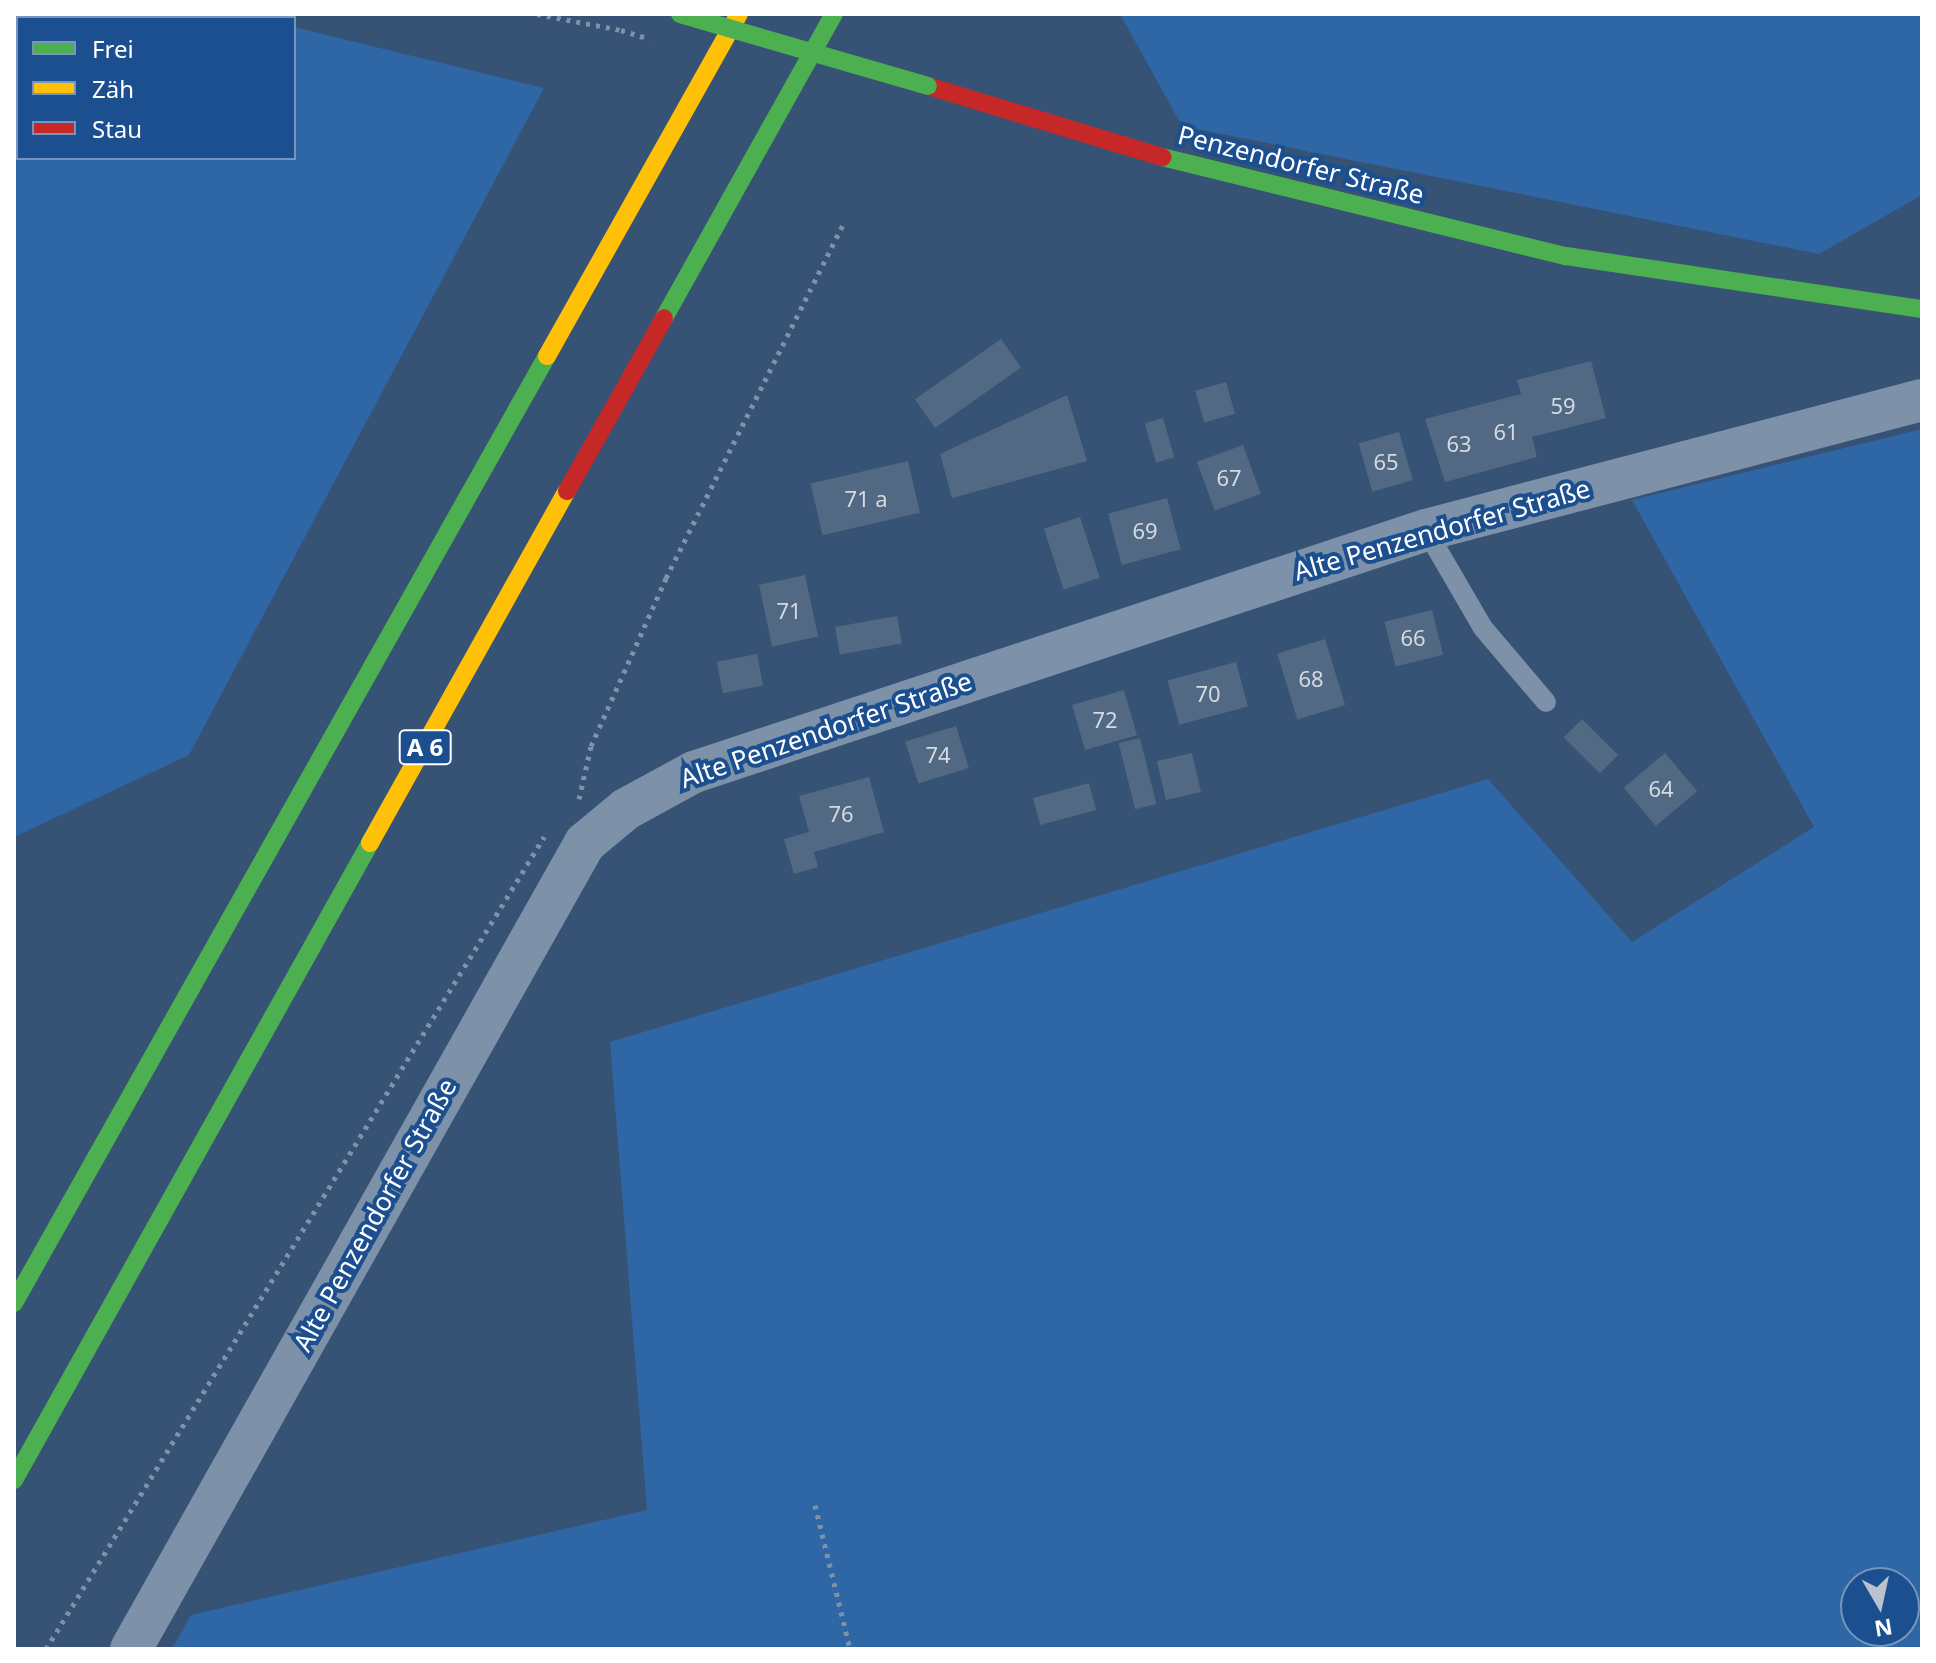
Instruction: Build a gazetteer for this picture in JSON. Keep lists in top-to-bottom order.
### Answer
{
  "streets": {
    "main road": ["Penzendorfer Straße", "A 6"],
    "street": ["Alte Penzendorfer Straße"]
  },
  "house_numbers": [
    "59",
    "61",
    "63",
    "65",
    "67",
    "71 a",
    "69",
    "71",
    "66",
    "68",
    "70",
    "72",
    "74",
    "64",
    "76"
  ],
  "legend": ["Frei", "Zäh", "Stau"],
  "north": "bottom"
}
